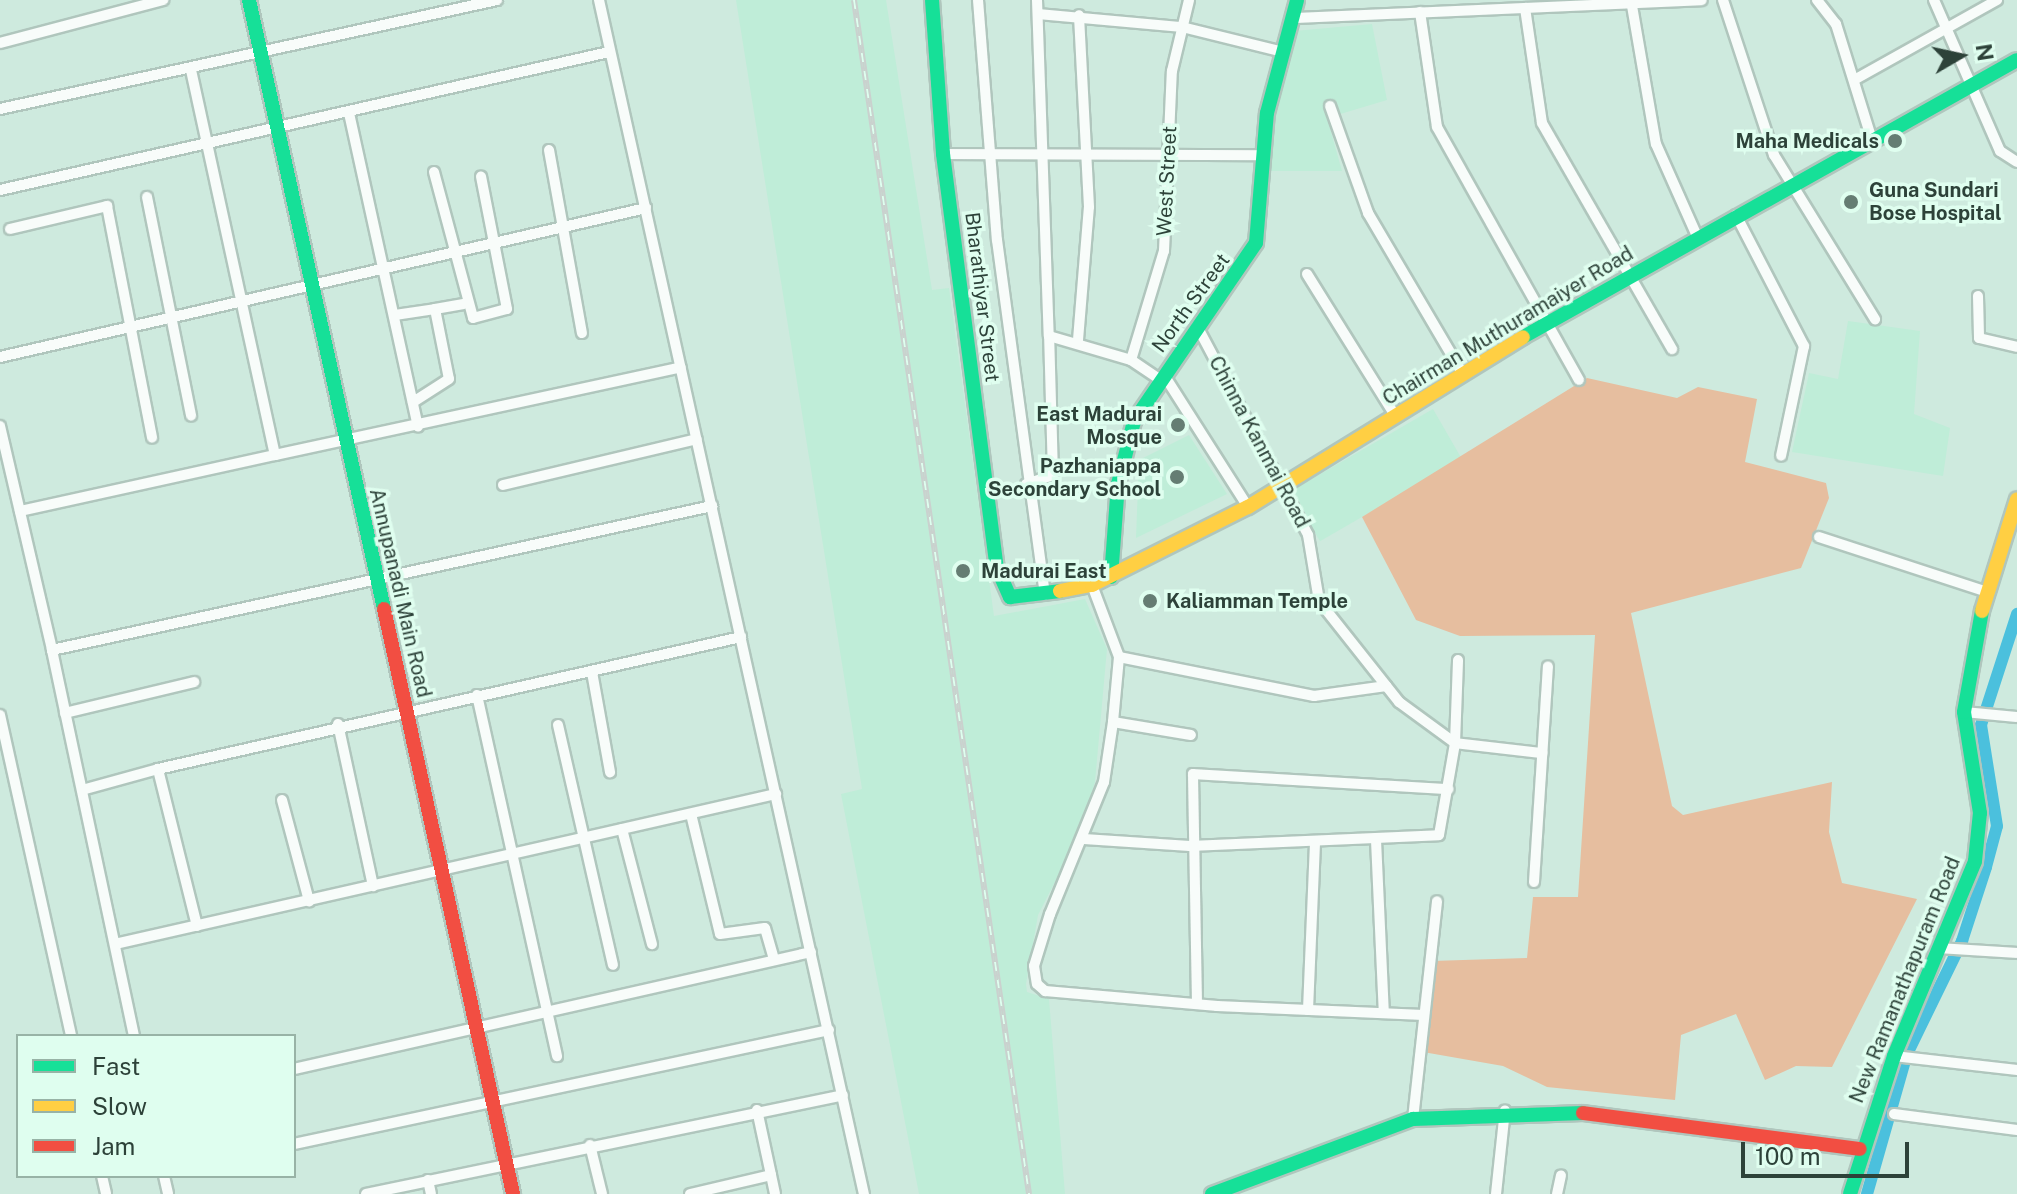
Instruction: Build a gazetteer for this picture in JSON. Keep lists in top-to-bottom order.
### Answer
{
  "streets": {
    "street": [
      "West Street",
      "Bharathiyar Street",
      "North Street",
      "Chairman Muthuramaiyer Road",
      "Chinna Kanmai Road",
      "Annupanadi Main Road",
      "New Ramanathapuram Road"
    ]
  },
  "crossings": [
    ["Bharathiyar Street", "Chairman Muthuramaiyer Road"],
    ["North Street", "Chairman Muthuramaiyer Road"],
    ["North Street", "Chinna Kanmai Road"],
    ["Chairman Muthuramaiyer Road", "Chinna Kanmai Road"]
  ],
  "places": [
    "Maha Medicals",
    "Guna Sundari Bose Hospital",
    "East Madurai Mosque",
    "Pazhaniappa Secondary School",
    "Madurai East",
    "Kaliamman Temple"
  ],
  "legend": ["Fast", "Slow", "Jam"],
  "scale_bar": "100 m",
  "north": "right"
}
